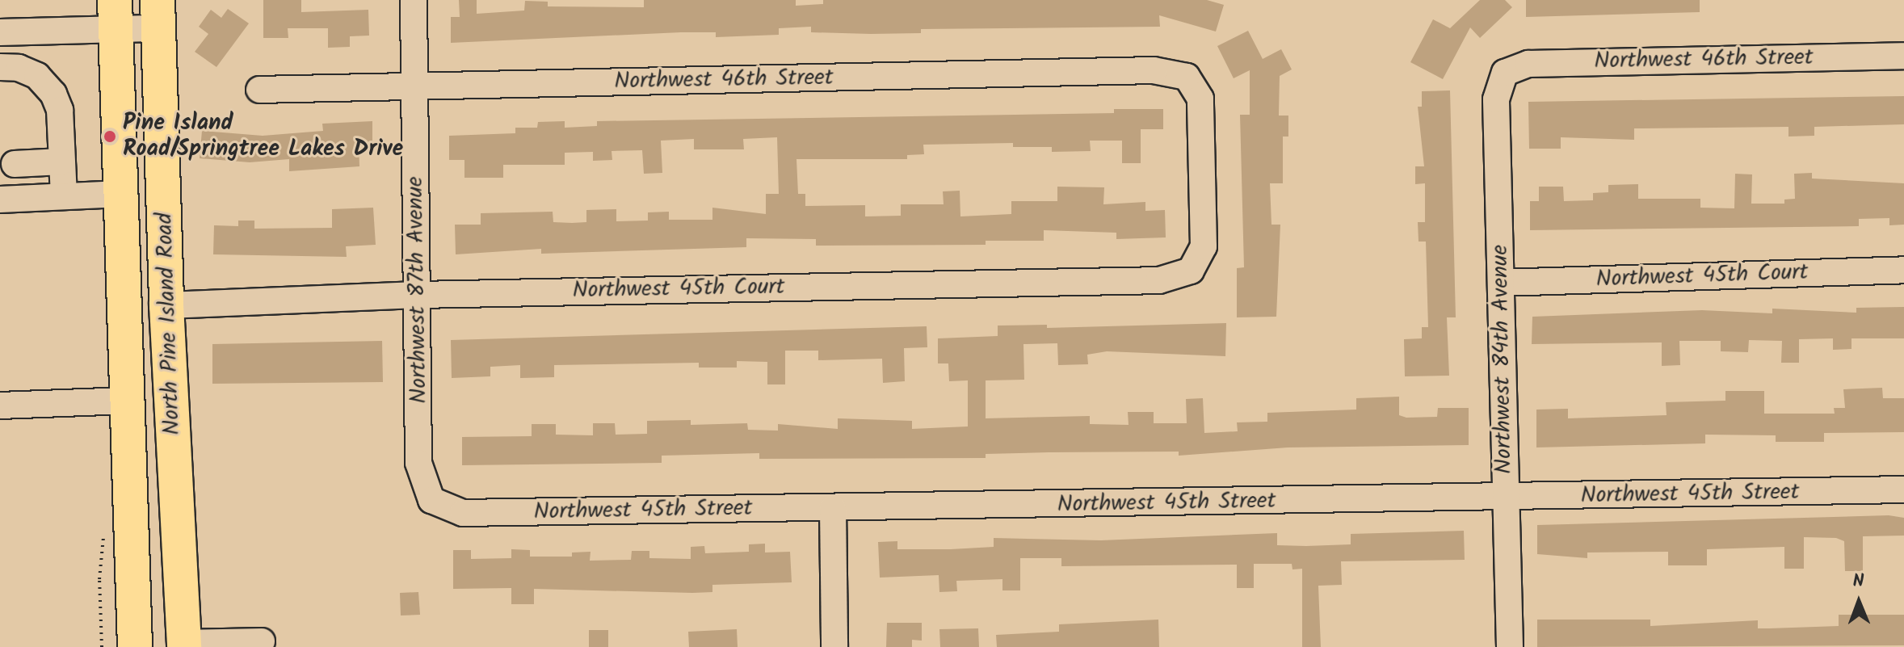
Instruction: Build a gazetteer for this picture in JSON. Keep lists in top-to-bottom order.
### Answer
{
  "streets": {
    "main road": ["North Pine Island Road"],
    "street": [
      "Northwest 46th Street",
      "Northwest 45th Court",
      "Northwest 87th Avenue",
      "Northwest 84th Avenue",
      "Northwest 45th Street"
    ]
  },
  "crossings": [
    ["Northwest 46th Street", "Northwest 45th Court"],
    ["Northwest 46th Street", "Northwest 87th Avenue"],
    ["Northwest 46th Street", "Northwest 84th Avenue"],
    ["Northwest 45th Court", "Northwest 87th Avenue"],
    ["Northwest 45th Court", "North Pine Island Road"],
    ["Northwest 45th Court", "Northwest 84th Avenue"],
    ["Northwest 87th Avenue", "Northwest 45th Street"],
    ["Northwest 84th Avenue", "Northwest 45th Street"]
  ],
  "places": ["Pine Island Road/Springtree Lakes Drive"],
  "north": "top"
}
